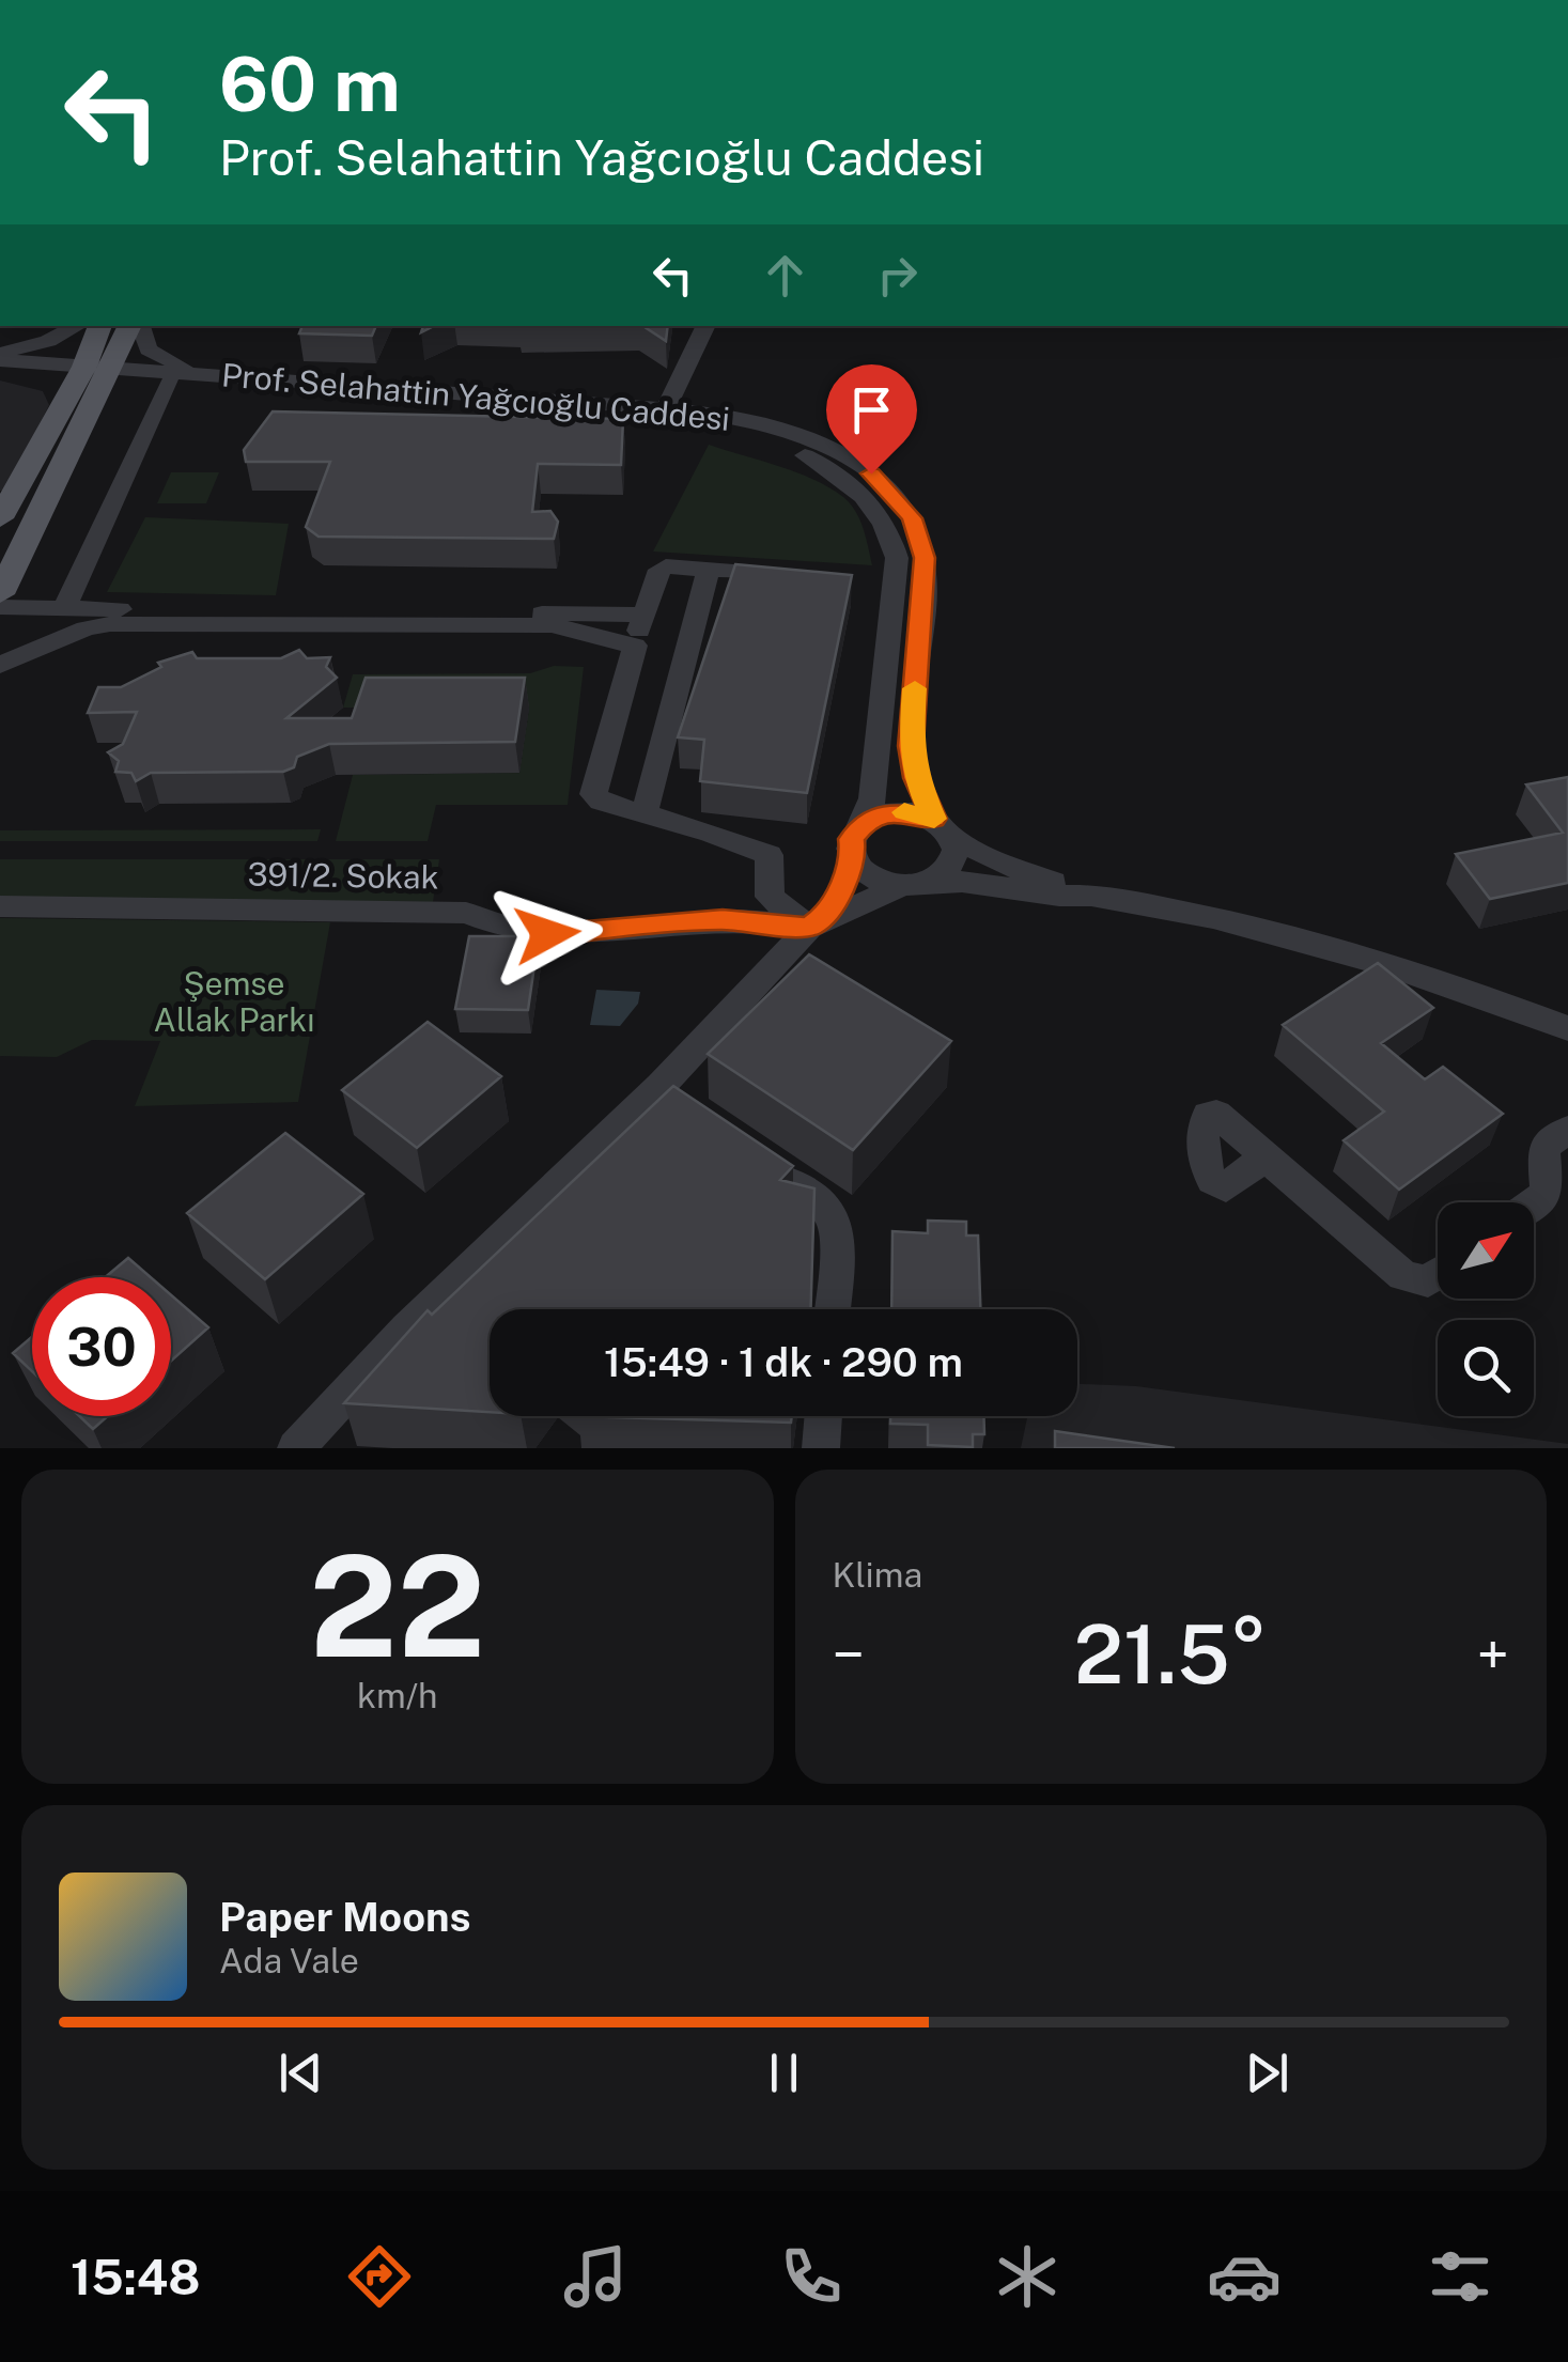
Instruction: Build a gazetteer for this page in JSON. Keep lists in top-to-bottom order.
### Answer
{
  "streets": {
    "street": ["Prof. Selahattin Yağcıoğlu Caddesi", "391/2. Sokak"]
  },
  "parks": ["Şemse Allak Parkı"],
  "north": "top right",
  "page": {
    "turn": ["60 m", "Prof. Selahattin Yağcıoğlu Caddesi"],
    "limit": "30",
    "trip": "15:49 · 1 dk · 290 m",
    "tile": [
      ["22", "km/h"],
      "Klima"
    ],
    "heat": ["−", "21.5°", "+"],
    "song": ["Paper Moons", "Ada Vale"],
    "tabs": "15:48"
  }
}
